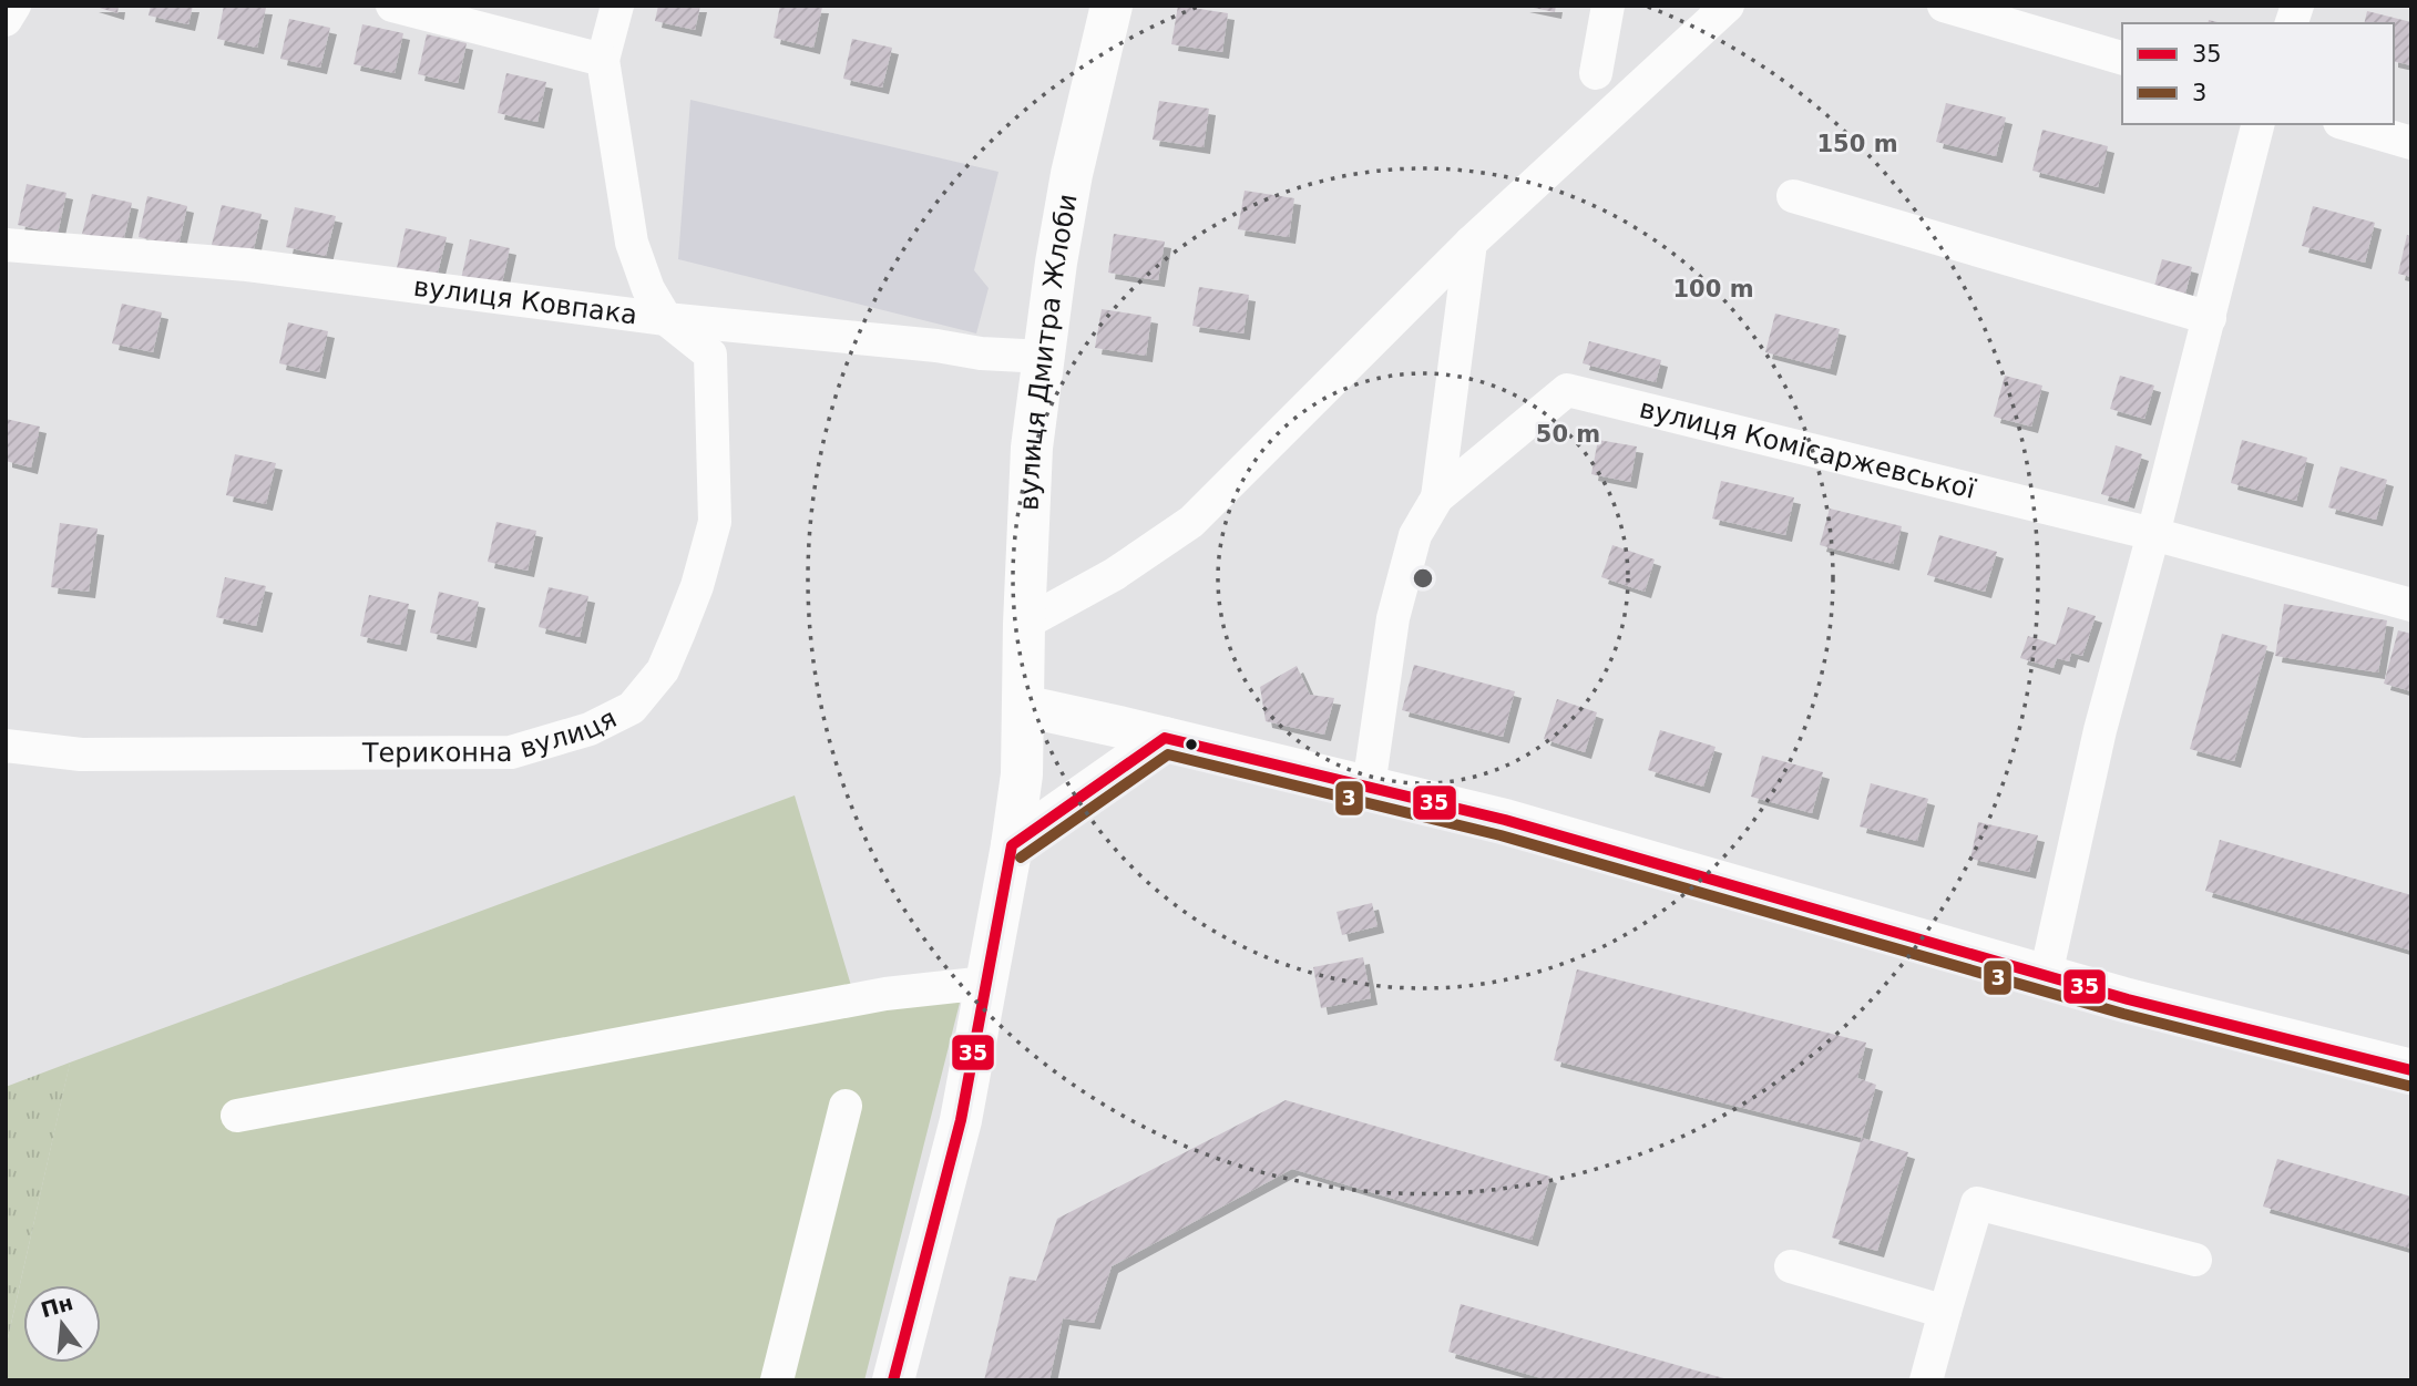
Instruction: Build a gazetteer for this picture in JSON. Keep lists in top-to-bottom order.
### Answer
{
  "streets": {
    "street": [
      "вулиця Ковпака",
      "вулиця Дмитра Жлоби",
      "вулиця Комісаржевської",
      "Териконна вулиця"
    ]
  },
  "crossings": [
    ["вулиця Ковпака", "вулиця Дмитра Жлоби"],
    ["вулиця Ковпака", "Териконна вулиця"]
  ],
  "lines": ["transit line 35", "transit line 3"],
  "legend": ["35", "3"],
  "north": "top",
  "rings": ["150 m", "100 m", "50 m"]
}
